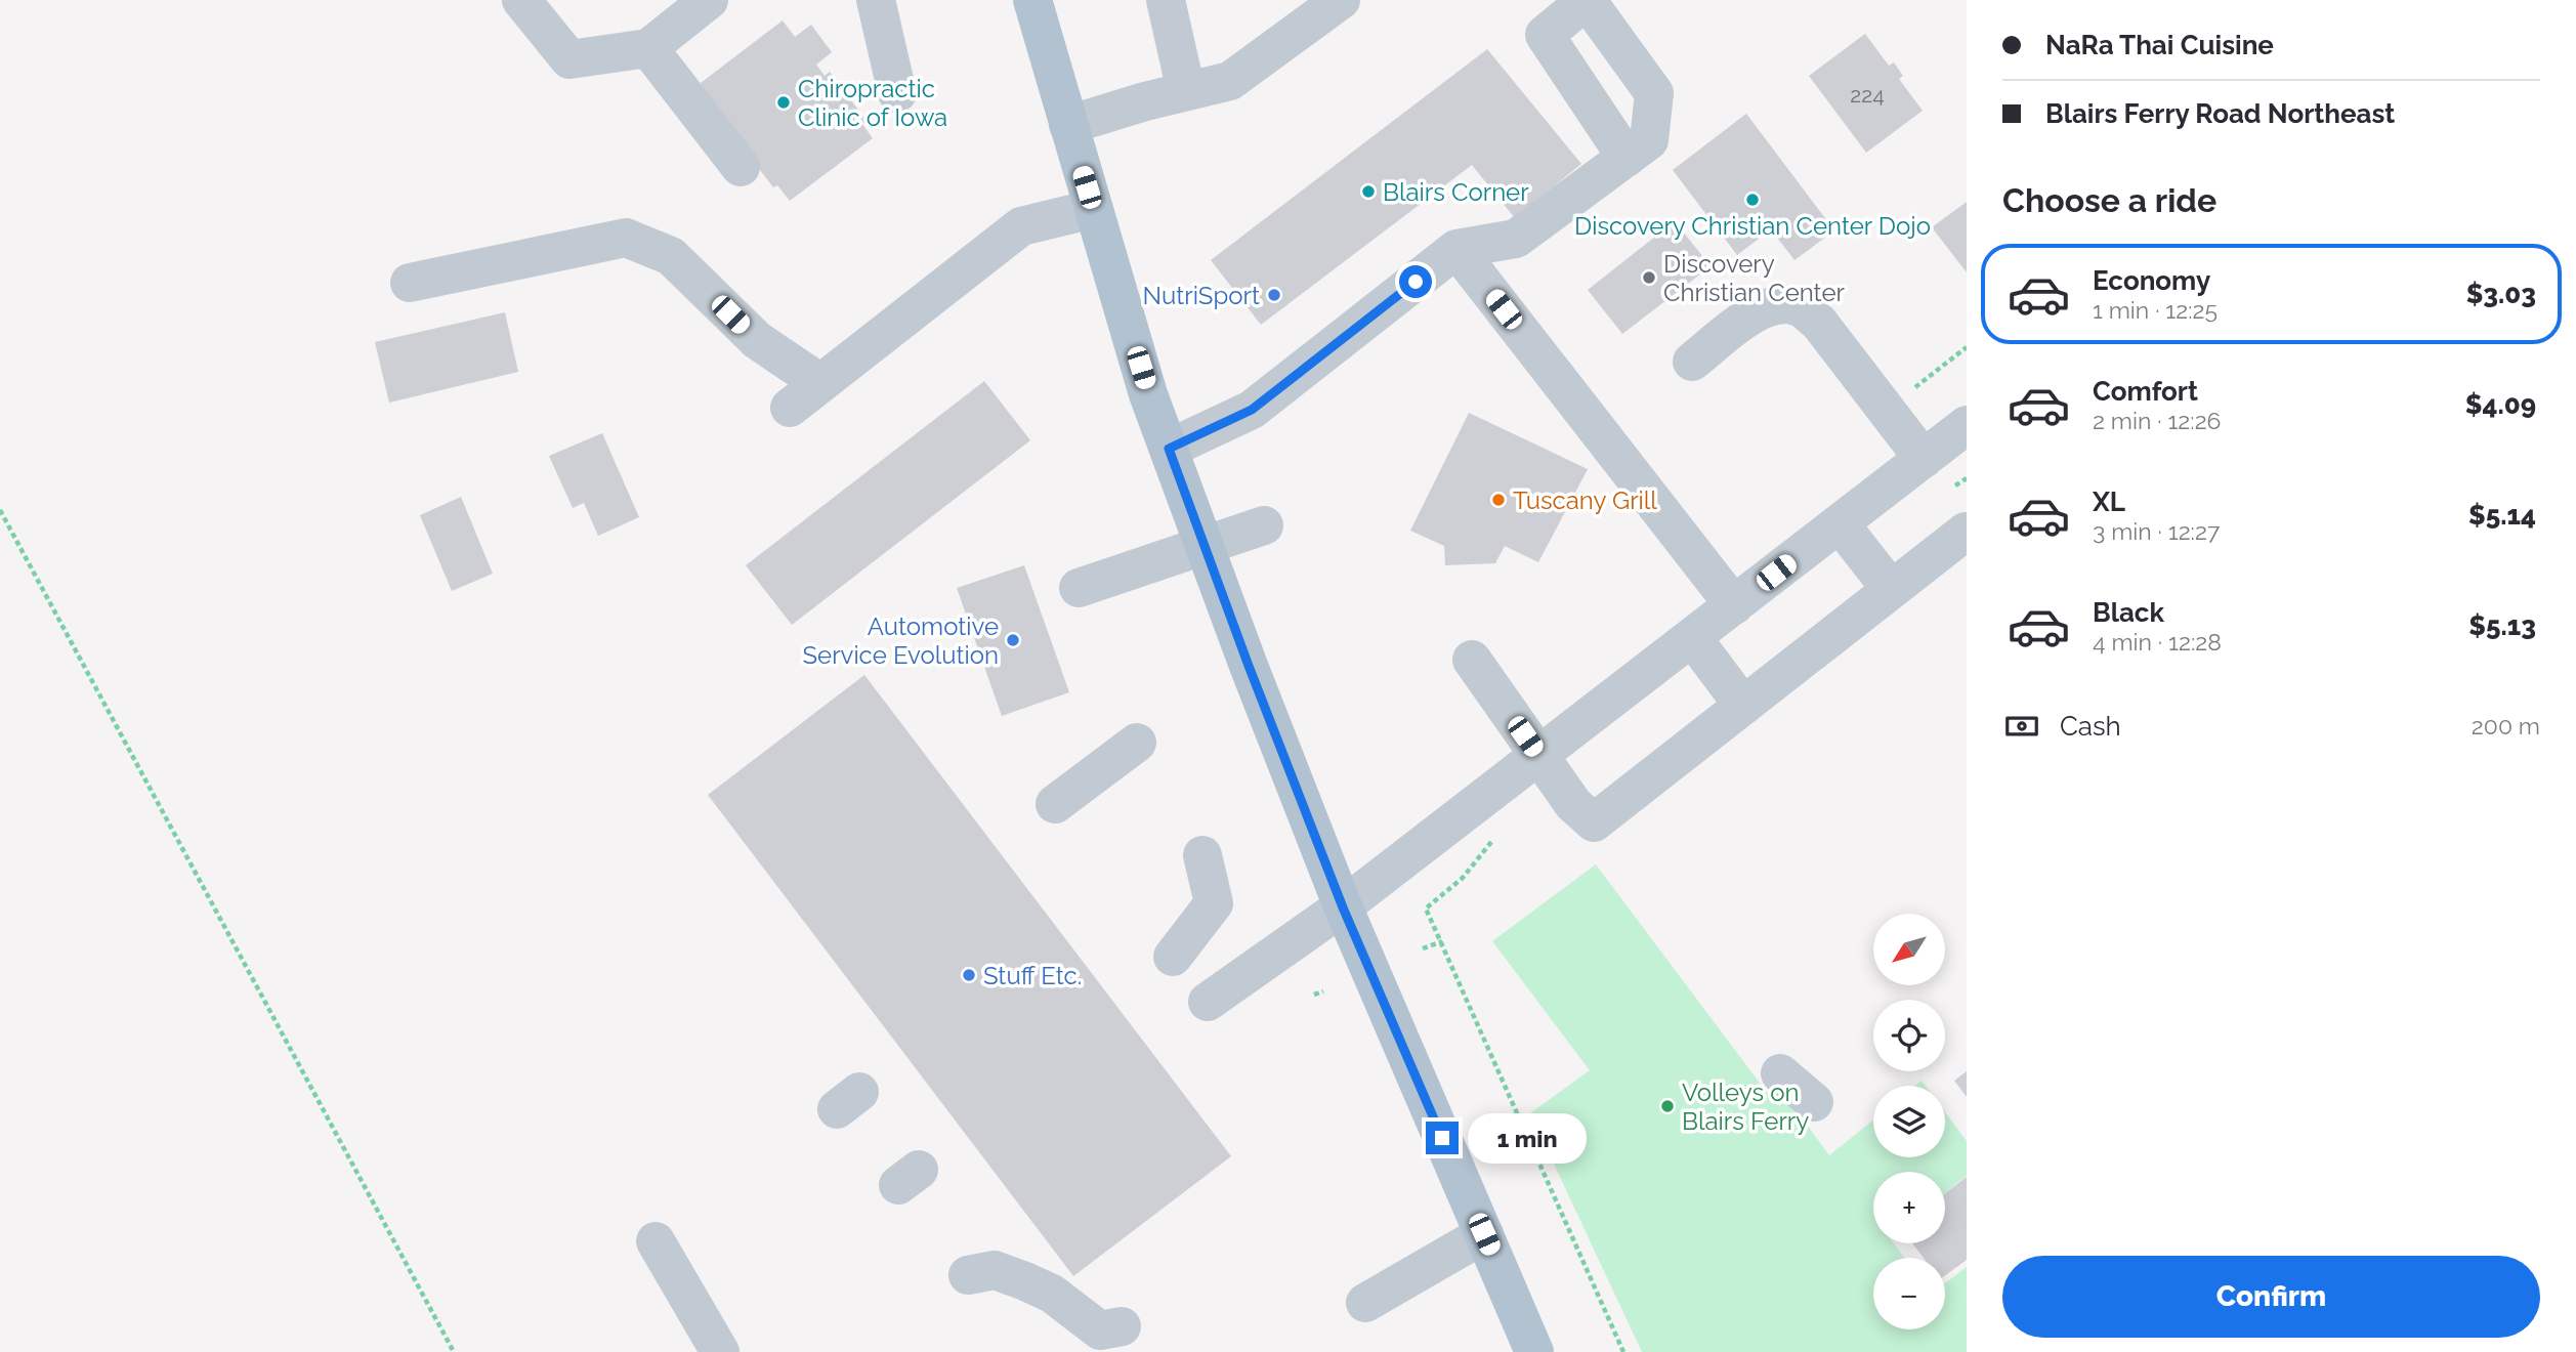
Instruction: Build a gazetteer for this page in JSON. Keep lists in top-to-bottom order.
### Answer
{
  "places": [
    "Chiropractic Clinic of Iowa",
    "Blairs Corner",
    "Discovery Christian Center Dojo",
    "Discovery Christian Center",
    "NutriSport",
    "Tuscany Grill",
    "Automotive Service Evolution",
    "Stuff Etc.",
    "Volleys on Blairs Ferry"
  ],
  "house_numbers": ["224"],
  "north": "bottom left",
  "page": {
    "banner": ["NaRa Thai Cuisine", "Blairs Ferry Road Northeast"],
    "heading": "Choose a ride",
    "list": [
      {
        "name": "Economy",
        "note": "1 min · 12:25",
        "value": "$3.03"
      },
      {
        "name": "Comfort",
        "note": "2 min · 12:26",
        "value": "$4.09"
      },
      {
        "name": "XL",
        "note": "3 min · 12:27",
        "value": "$5.14"
      },
      {
        "name": "Black",
        "note": "4 min · 12:28",
        "value": "$5.13"
      }
    ],
    "pay": ["Cash", "200 m"],
    "map_buttons": ["+", "−"],
    "bubble": "1 min",
    "buttons": "Confirm"
  }
}
